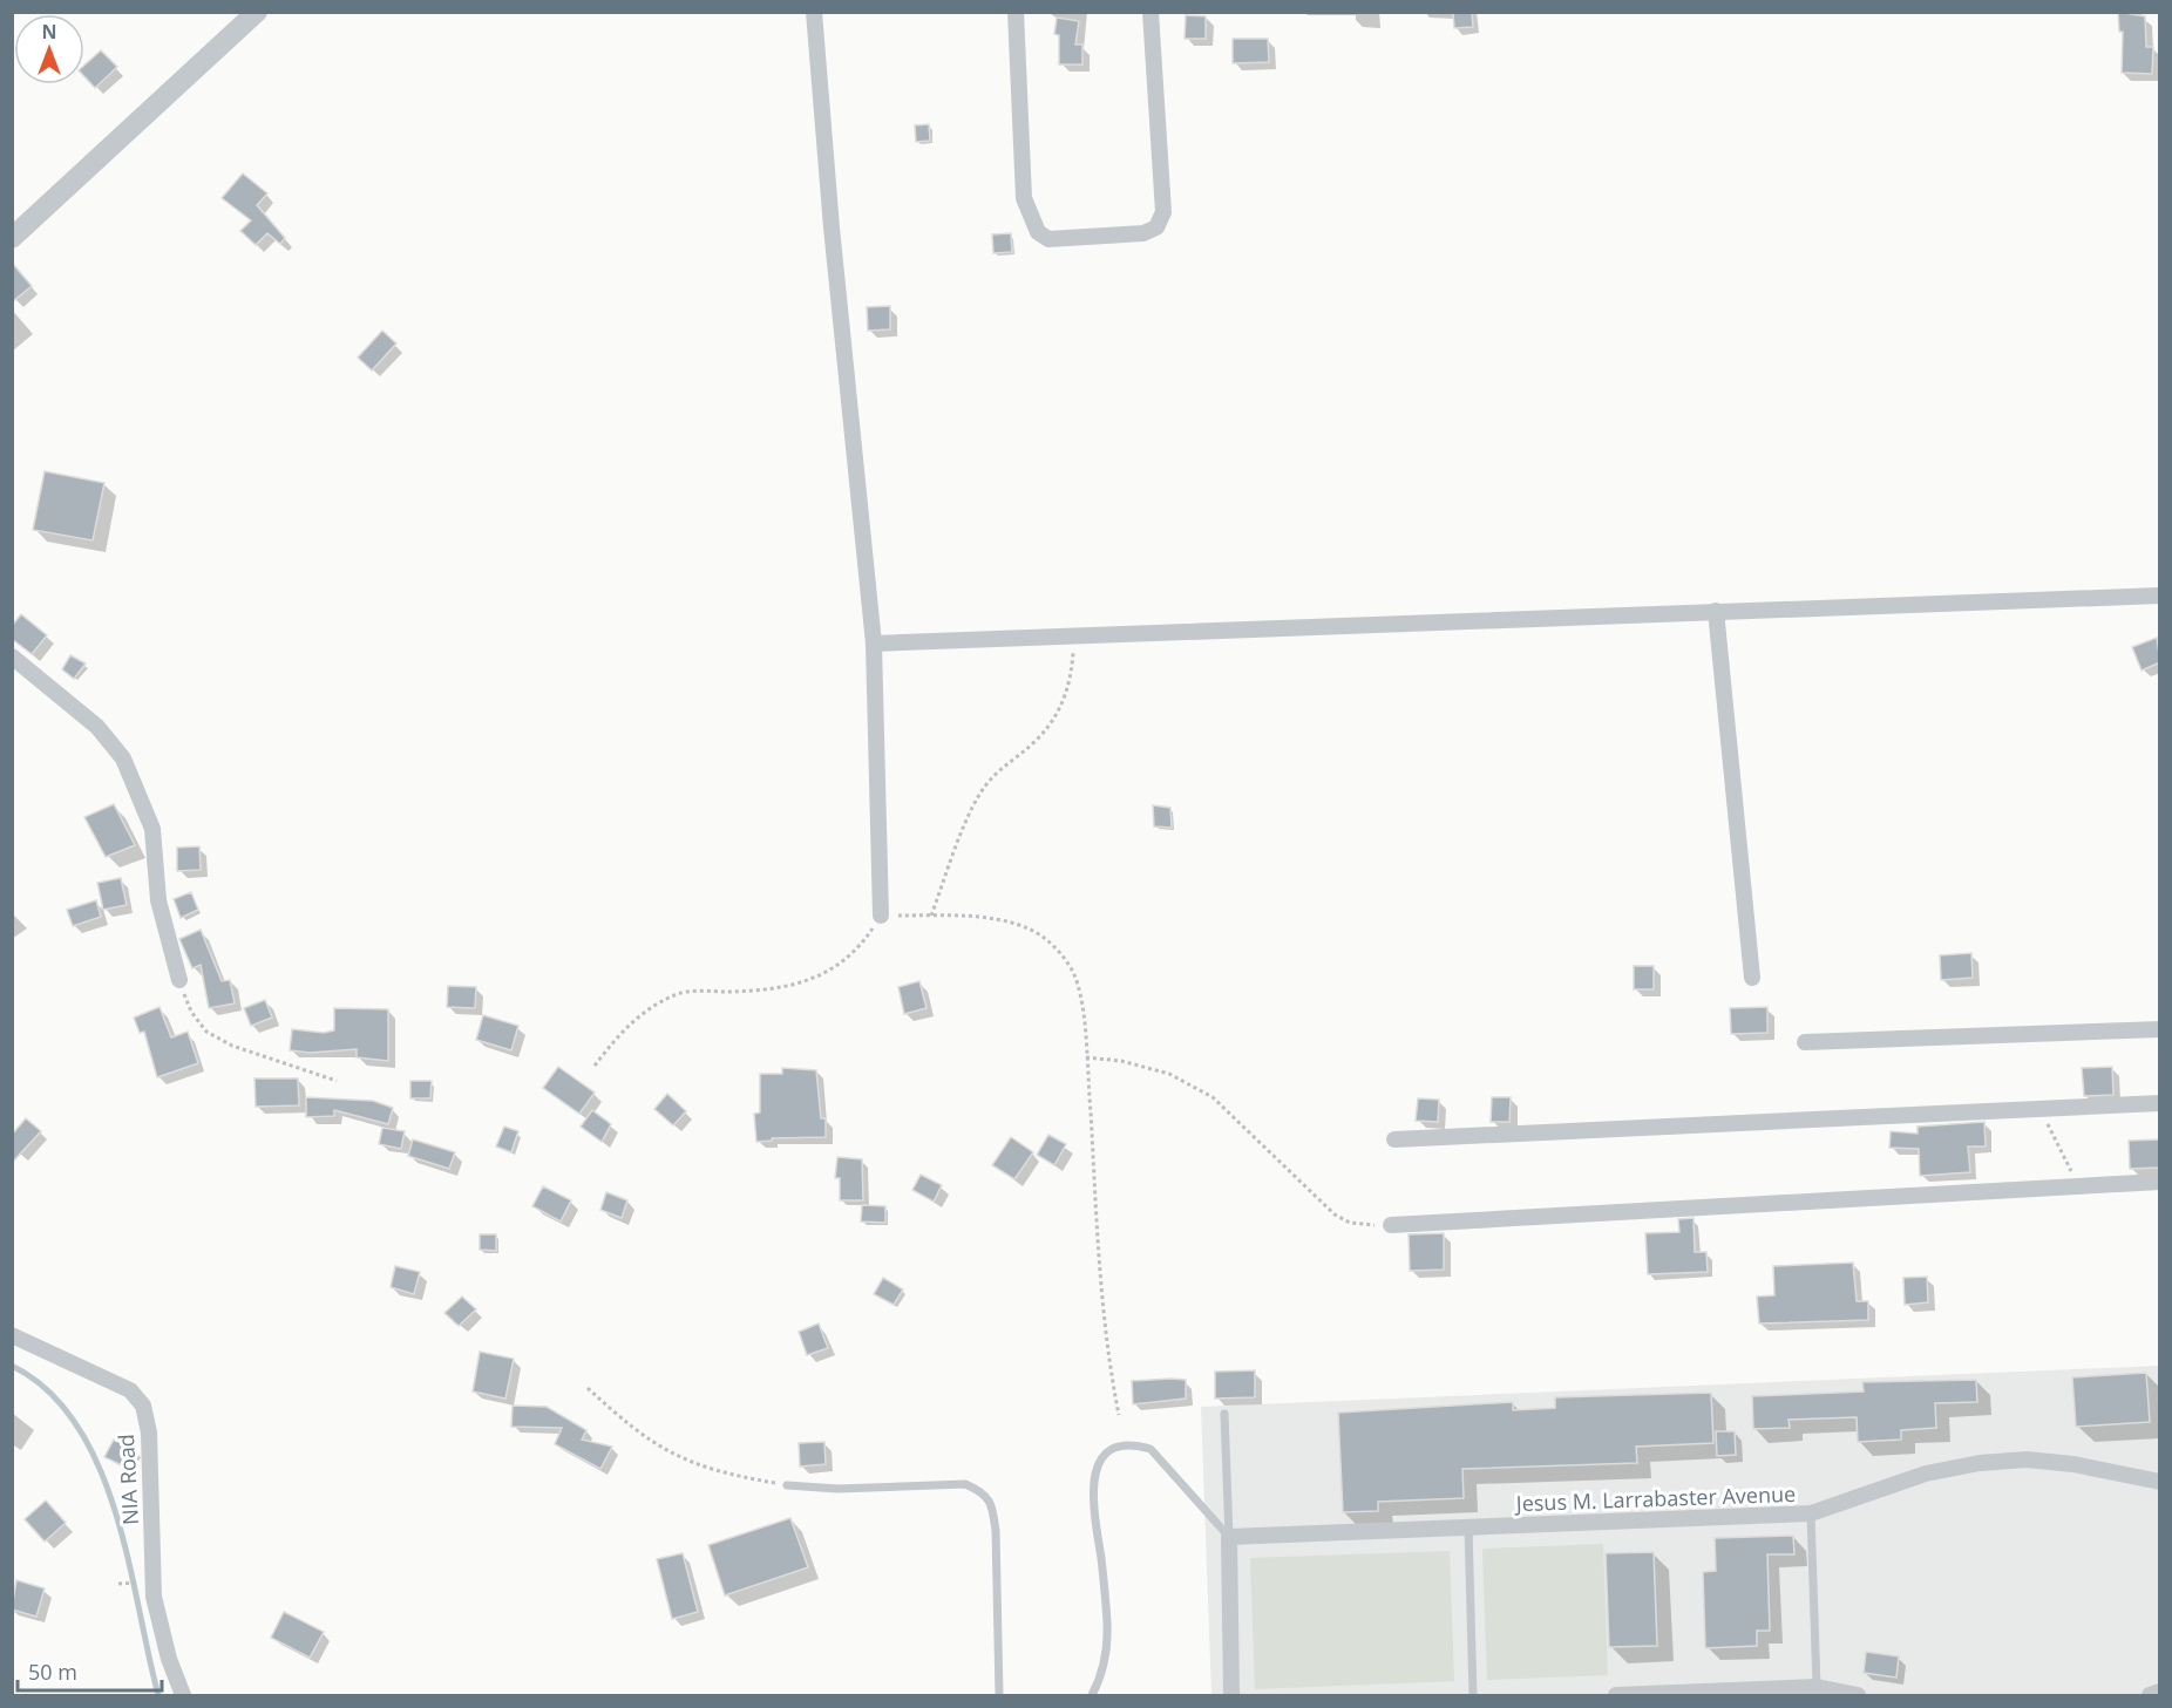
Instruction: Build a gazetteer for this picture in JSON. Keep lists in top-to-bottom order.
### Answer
{
  "streets": {
    "street": ["NIA Road", "Jesus M. Larrabaster Avenue"]
  },
  "scale_bar": "50 m",
  "north": "top"
}
